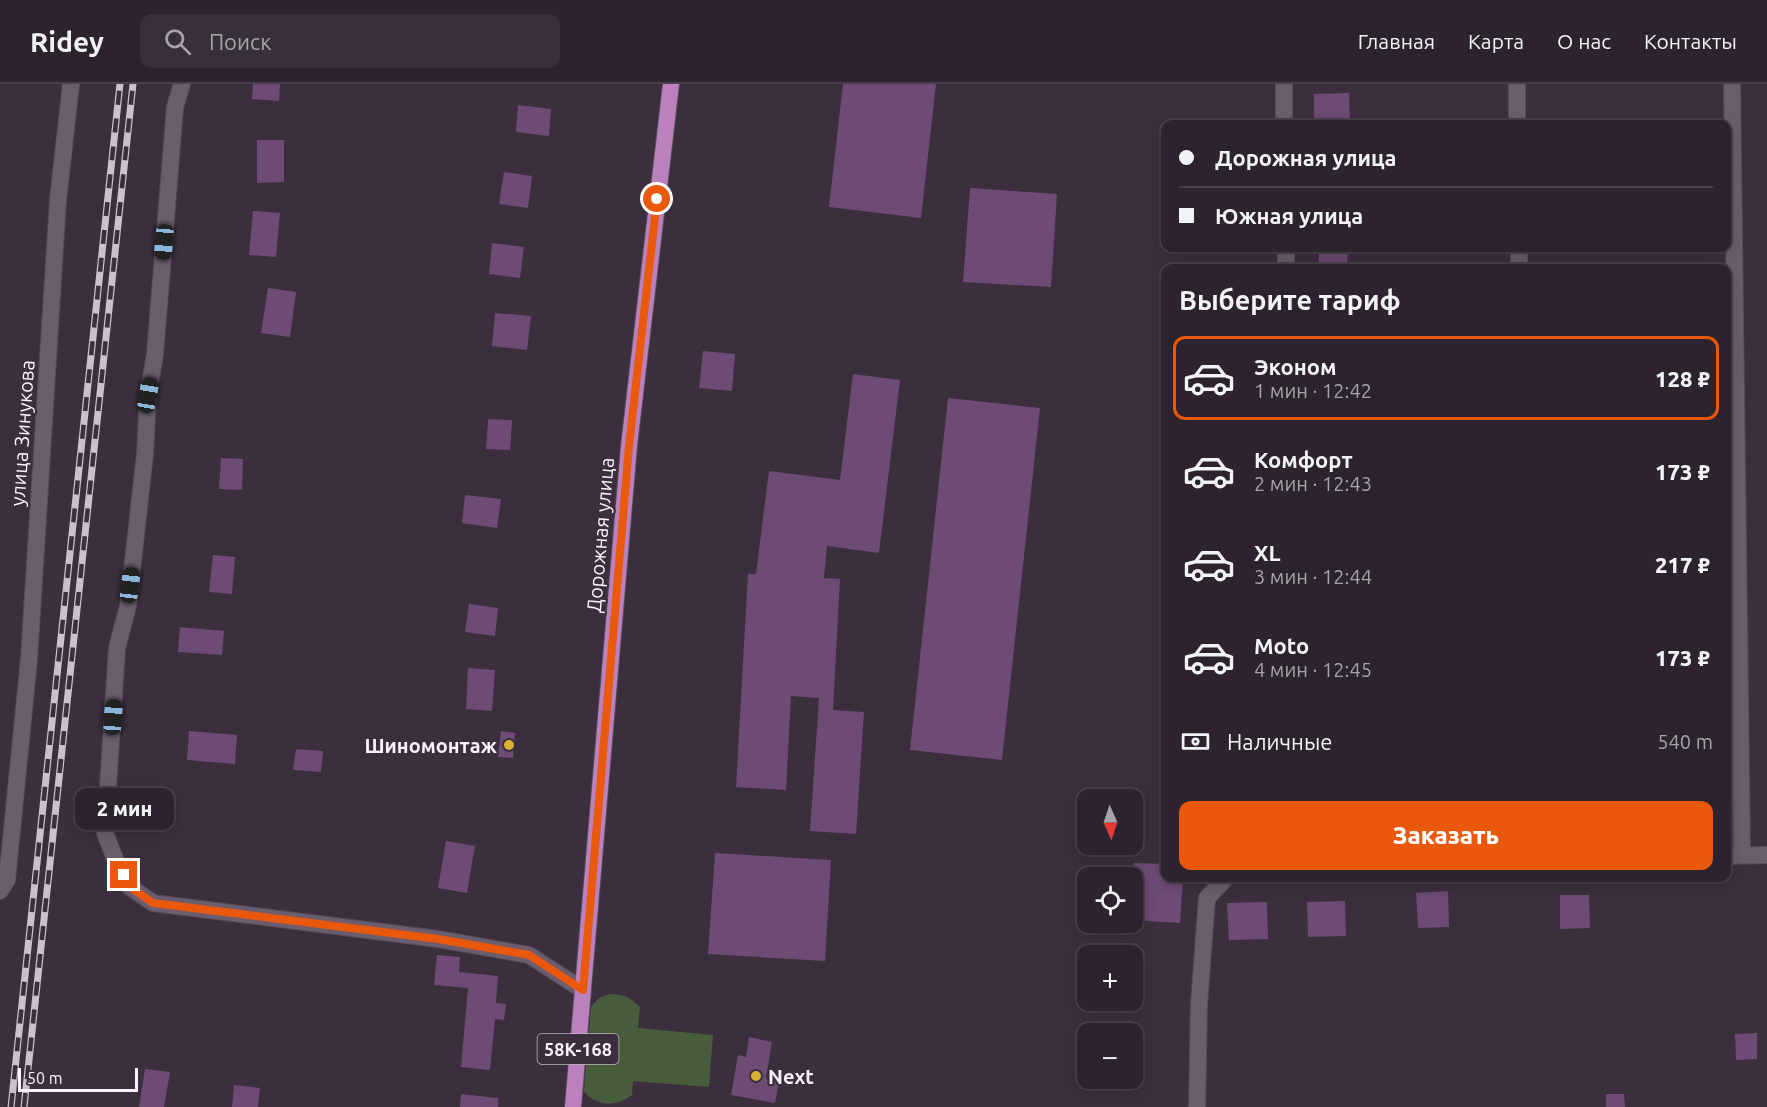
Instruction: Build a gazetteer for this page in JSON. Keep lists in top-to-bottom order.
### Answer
{
  "streets": {
    "main road": ["Дорожная улица", "58К-168"],
    "street": ["улица Зинукова"]
  },
  "crossings": [
    ["Дорожная улица", "58К-168"]
  ],
  "places": ["Шиномонтаж", "Next"],
  "scale_bar": "50 m",
  "north": "bottom",
  "page": {
    "header": "Ridey",
    "search": "Поиск",
    "nav": [
      "Главная",
      "Карта",
      "О нас",
      "Контакты"
    ],
    "banner": ["Дорожная улица", "Южная улица"],
    "heading": "Выберите тариф",
    "list": [
      {
        "name": "Эконом",
        "note": "1 мин · 12:42",
        "value": "128 ₽"
      },
      {
        "name": "Комфорт",
        "note": "2 мин · 12:43",
        "value": "173 ₽"
      },
      {
        "name": "XL",
        "note": "3 мин · 12:44",
        "value": "217 ₽"
      },
      {
        "name": "Moto",
        "note": "4 мин · 12:45",
        "value": "173 ₽"
      }
    ],
    "pay": ["Наличные", "540 m"],
    "bubble": "2 мин",
    "map_buttons": ["+", "−"],
    "buttons": "Заказать",
    "scale": "50 m"
  }
}
